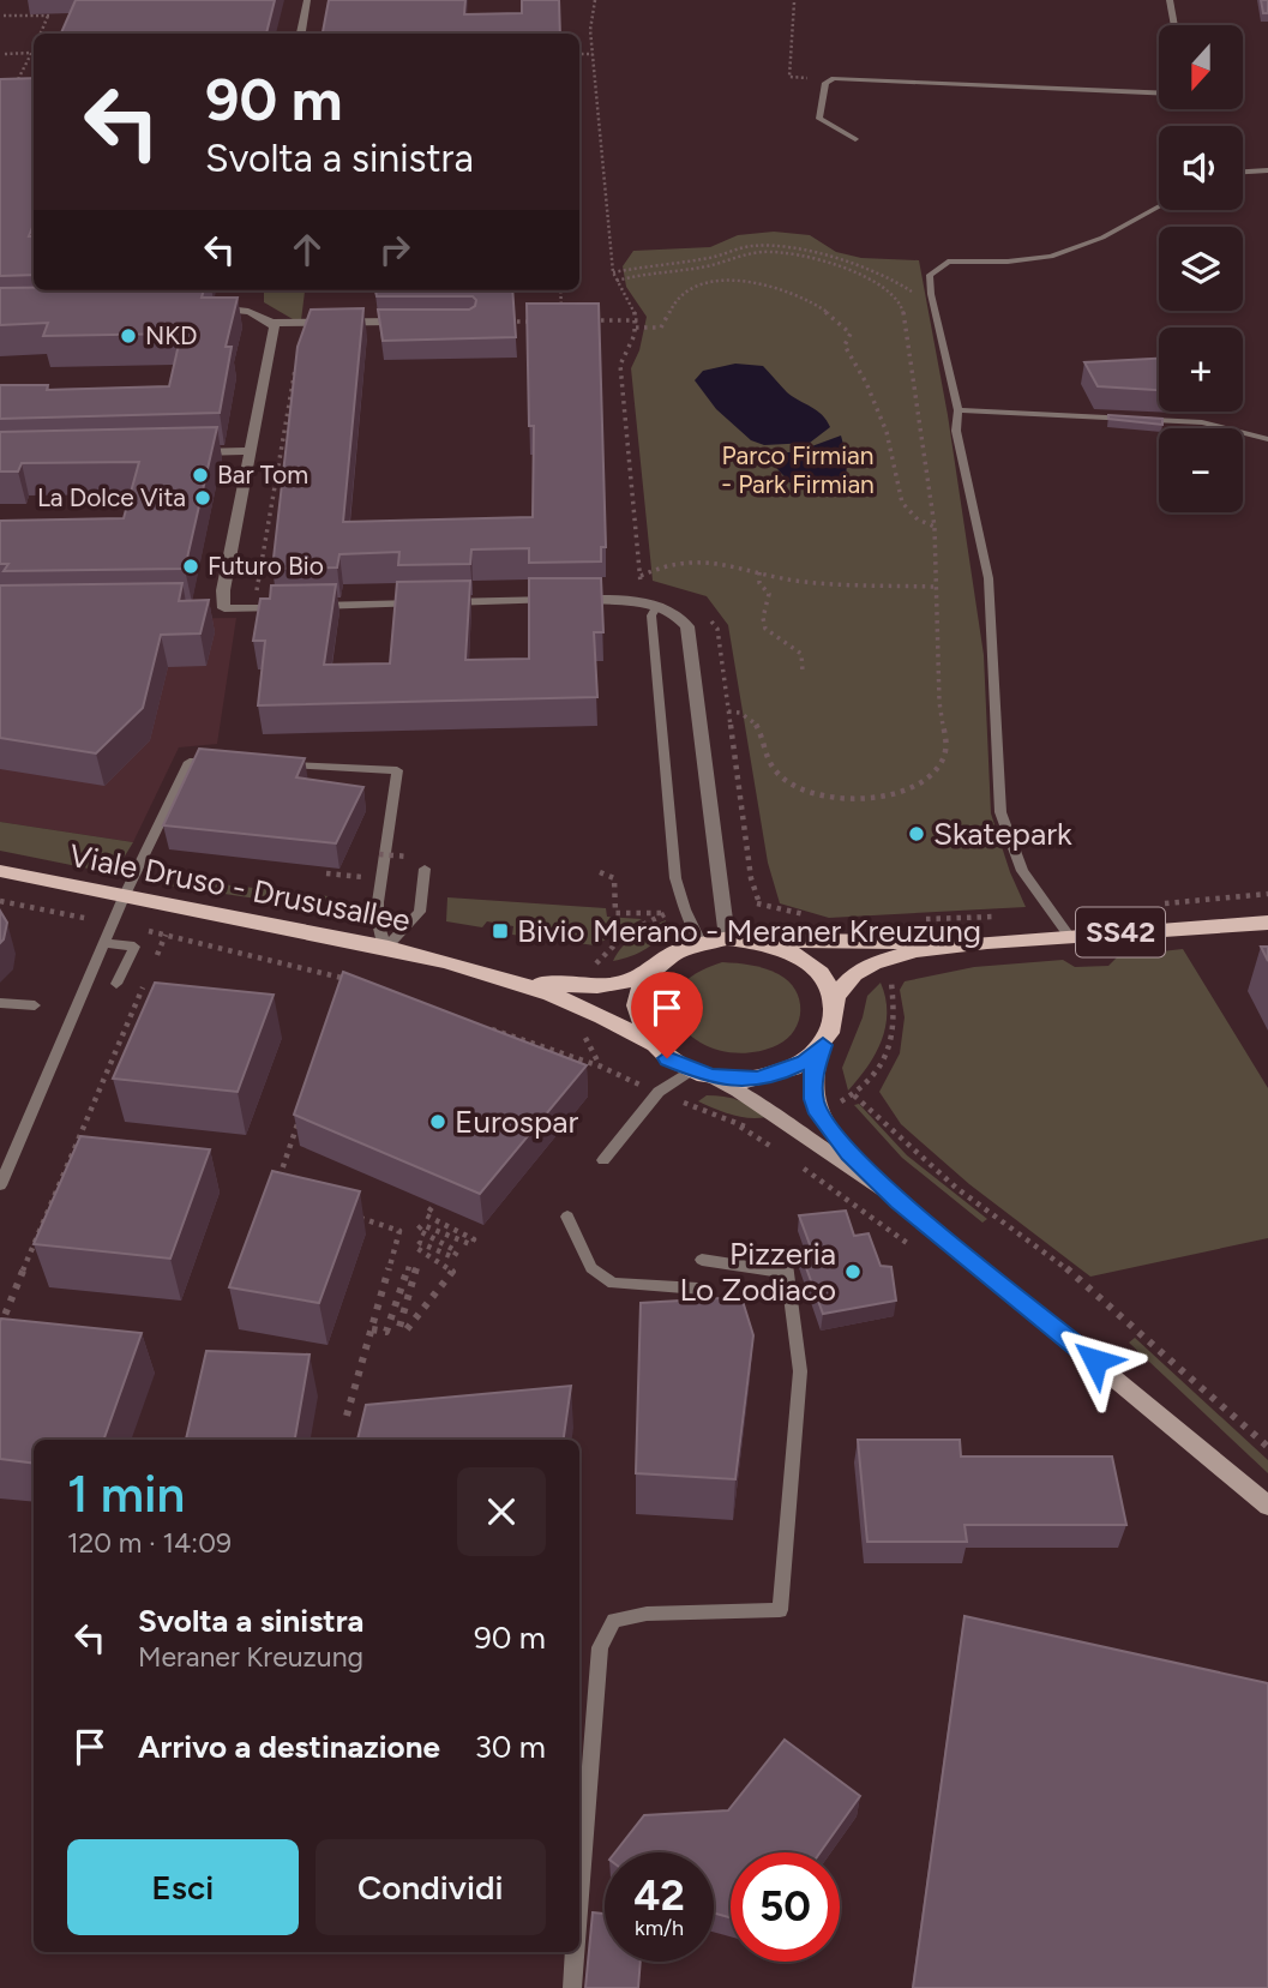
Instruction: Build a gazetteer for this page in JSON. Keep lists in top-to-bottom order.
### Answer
{
  "streets": {
    "main road": ["Viale Druso - Drususallee", "SS42"]
  },
  "crossings": [
    ["Viale Druso - Drususallee", "SS42"]
  ],
  "parks": ["Parco Firmian - Park Firmian"],
  "places": {
    "other": [
      "NKD",
      "Bar Tom",
      "La Dolce Vita",
      "Futuro Bio",
      "Skatepark",
      "Eurospar",
      "Pizzeria Lo Zodiaco"
    ],
    "transit": ["Bivio Merano - Meraner Kreuzung"]
  },
  "north": "bottom",
  "page": {
    "map_buttons": ["+", "−"],
    "turn": ["90 m", "Svolta a sinistra"],
    "heading": ["1 min", "120 m · 14:09"],
    "list": [
      {
        "name": "Svolta a sinistra",
        "note": "Meraner Kreuzung",
        "value": "90 m"
      },
      {
        "name": "Arrivo a destinazione",
        "value": "30 m"
      }
    ],
    "buttons": ["Esci", "Condividi"],
    "speed": "42 km/h",
    "limit": "50"
  }
}
